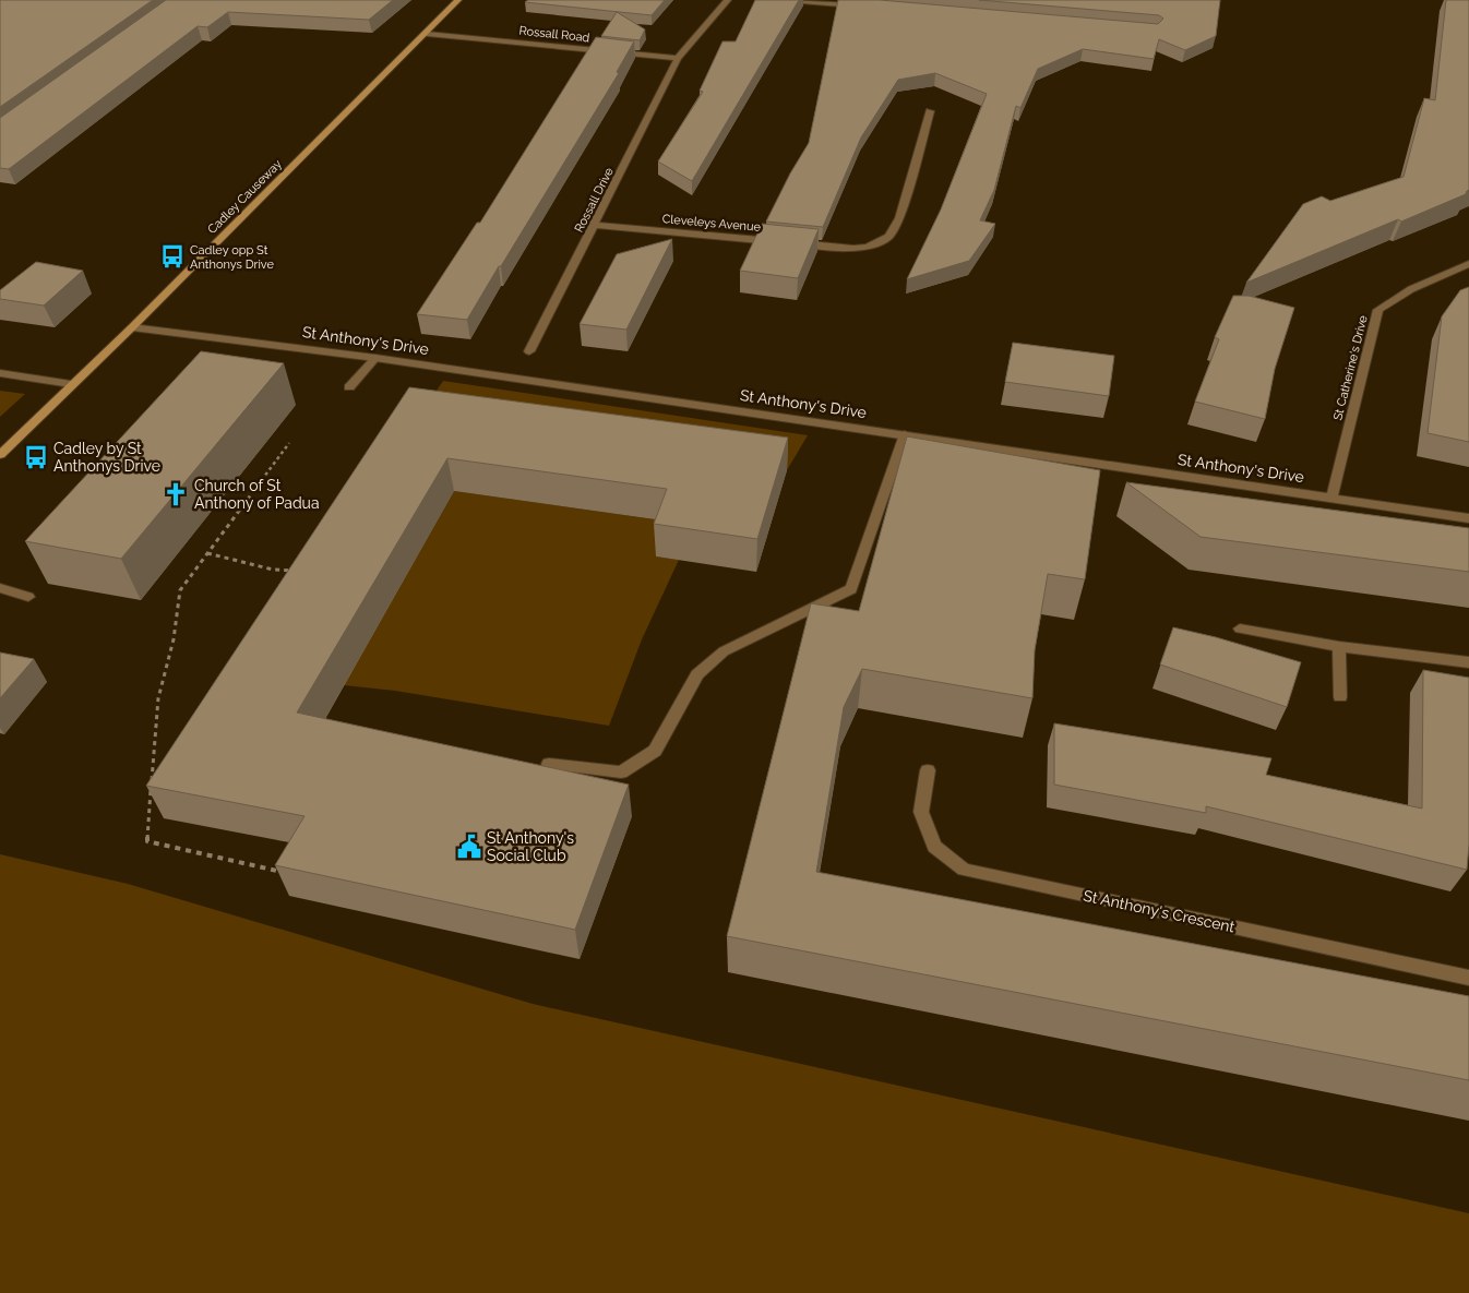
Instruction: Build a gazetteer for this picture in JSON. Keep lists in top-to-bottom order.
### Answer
{
  "streets": {
    "street": [
      "Rossall Road",
      "Cadley Causeway",
      "Rossall Drive",
      "Cleveleys Avenue",
      "St Anthony's Drive",
      "St Catherine's Drive",
      "St Anthony's Crescent"
    ]
  },
  "crossings": [
    ["Rossall Road", "Cadley Causeway"],
    ["Rossall Road", "Rossall Drive"],
    ["Cadley Causeway", "St Anthony's Drive"],
    ["Rossall Drive", "Cleveleys Avenue"],
    ["St Anthony's Drive", "St Catherine's Drive"]
  ],
  "places": {
    "bus stop": ["Cadley opp St Anthonys Drive", "Cadley by St Anthonys Drive"],
    "church": ["Church of St Anthony of Padua"],
    "public building": ["St Anthony's Social Club"]
  }
}
